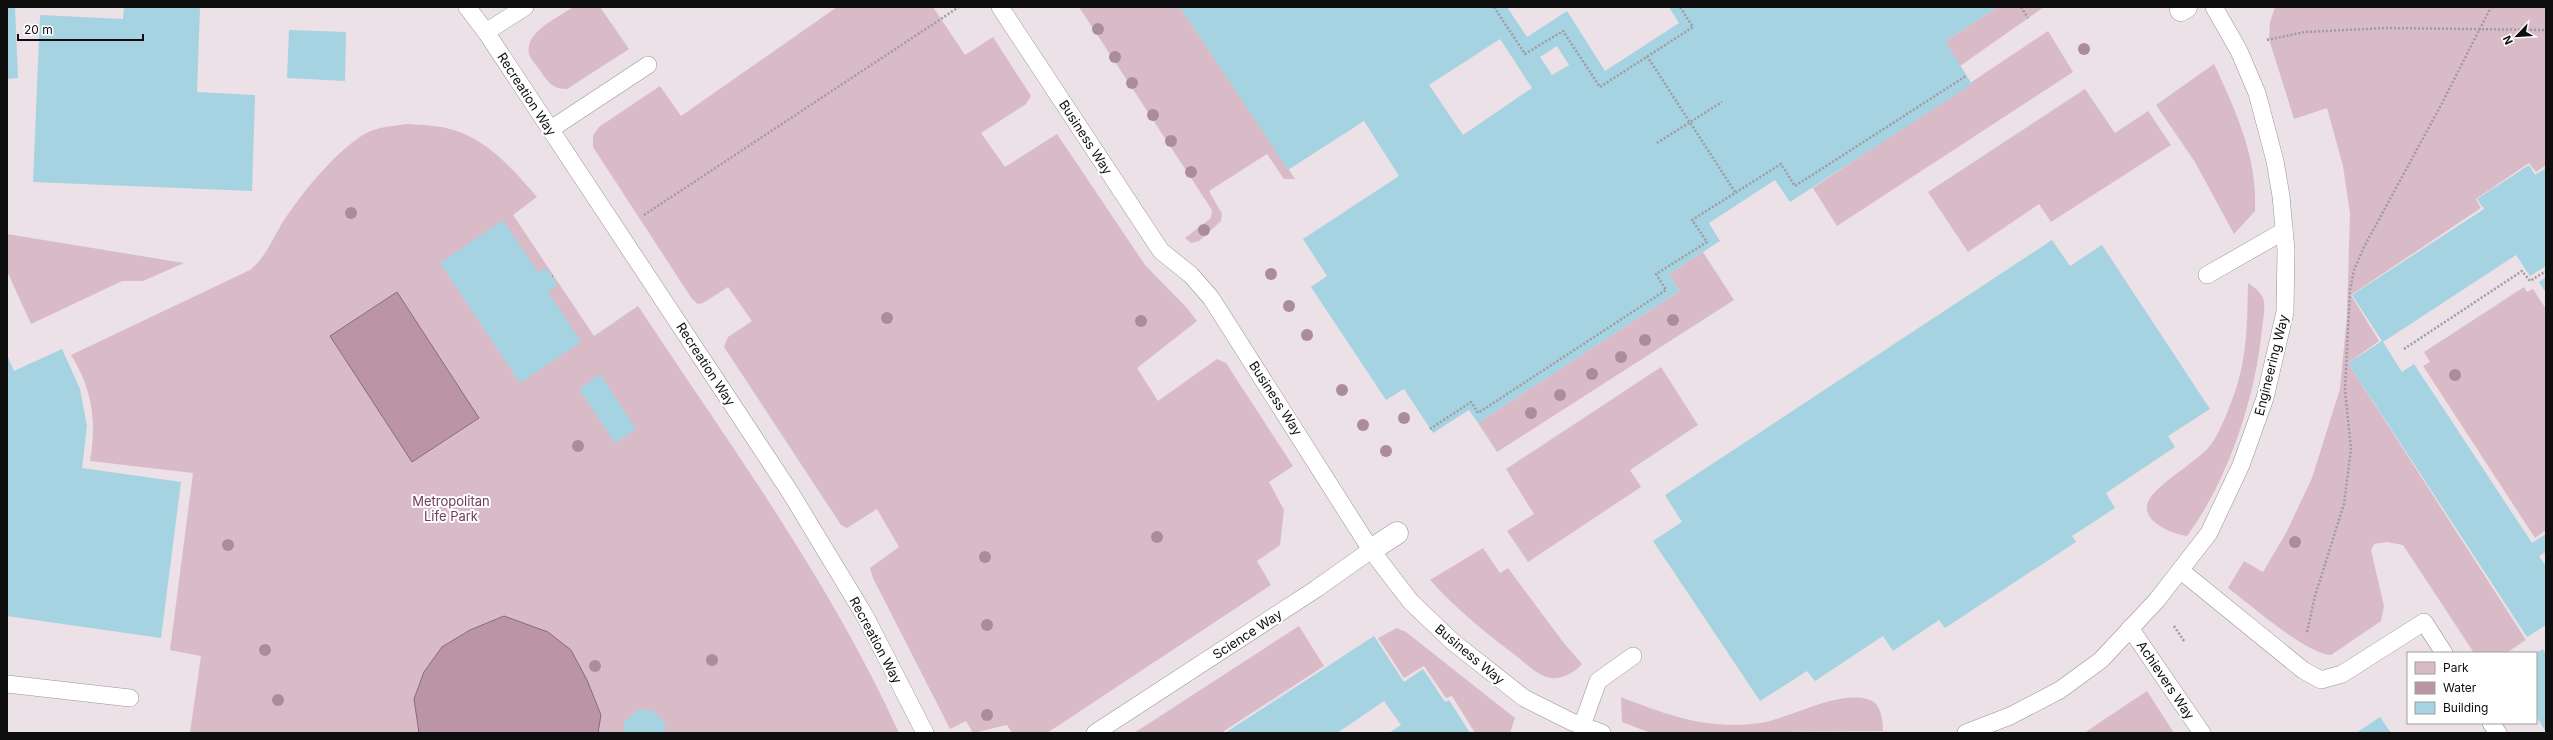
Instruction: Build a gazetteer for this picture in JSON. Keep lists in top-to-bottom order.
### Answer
{
  "streets": {
    "street": ["Science Way"],
    "lane": [
      "Recreation Way",
      "Business Way",
      "Engineering Way",
      "Achievers Way"
    ]
  },
  "crossings": [
    ["Business Way", "Science Way"],
    ["Engineering Way", "Achievers Way"]
  ],
  "parks": ["Metropolitan Life Park"],
  "legend": ["Park", "Water", "Building"],
  "scale_bar": "20 m",
  "north": "bottom left"
}
